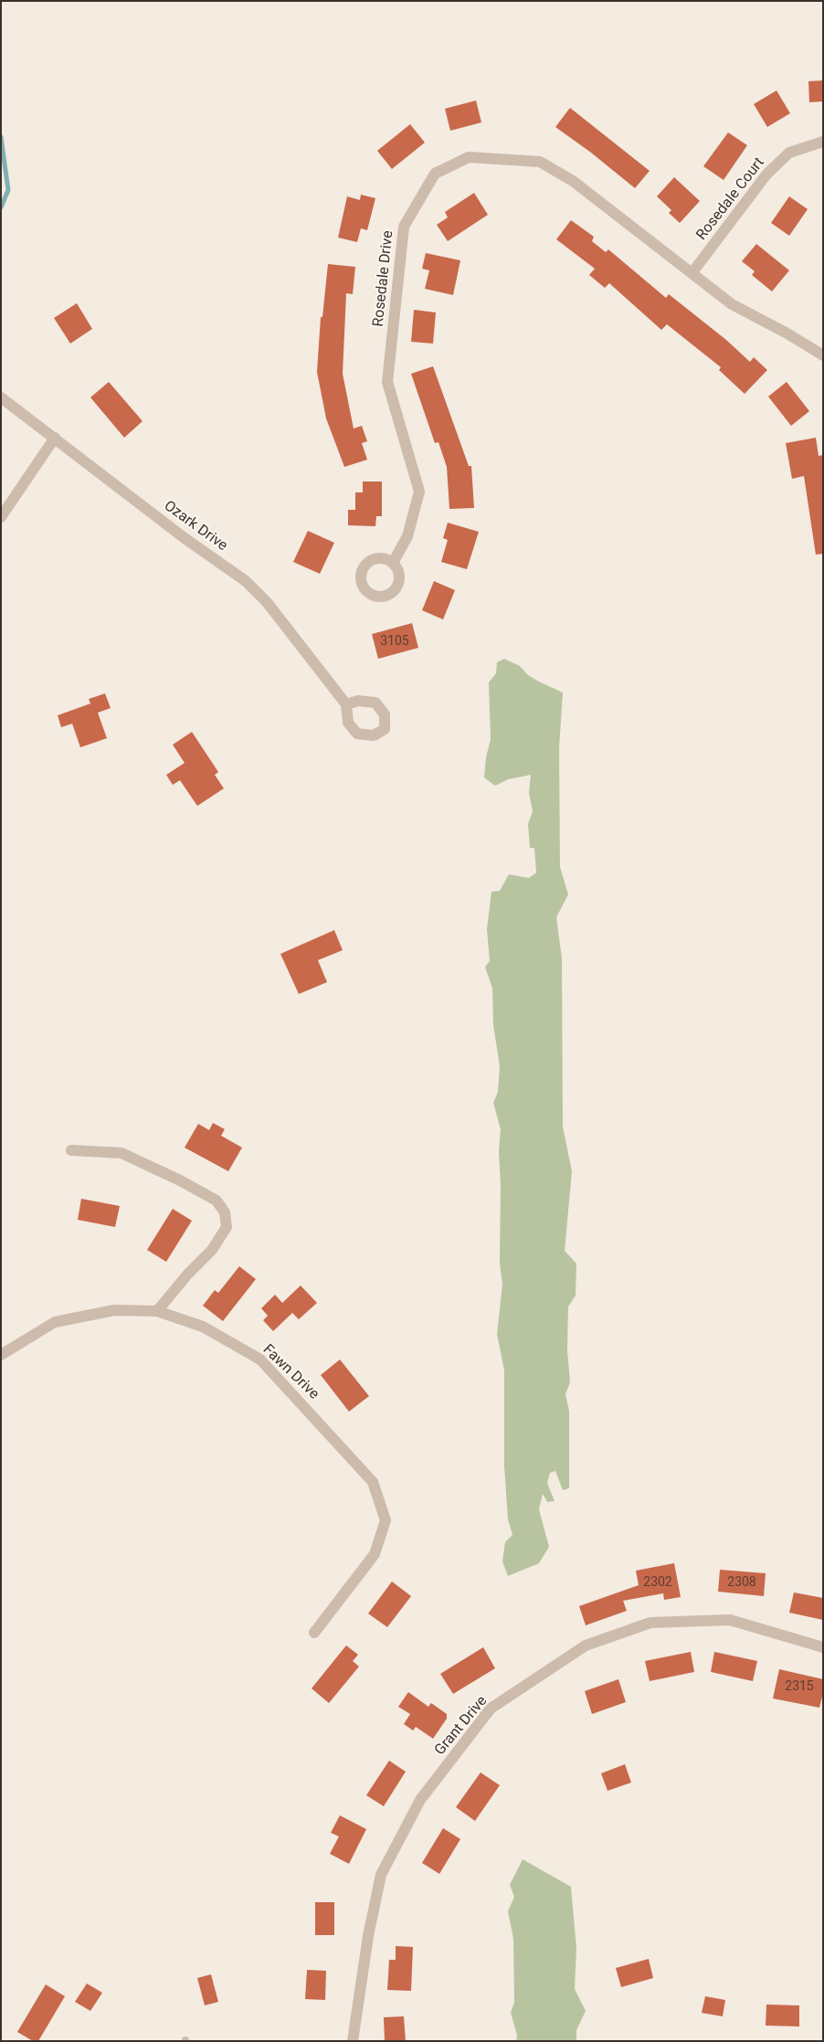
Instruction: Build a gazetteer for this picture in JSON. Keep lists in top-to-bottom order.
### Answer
{
  "streets": {
    "street": [
      "Rosedale Court",
      "Rosedale Drive",
      "Ozark Drive",
      "Fawn Drive",
      "Grant Drive"
    ]
  },
  "crossings": [
    ["Rosedale Court", "Rosedale Drive"]
  ],
  "house_numbers": [
    "3105",
    "2302",
    "2308",
    "2315"
  ]
}
